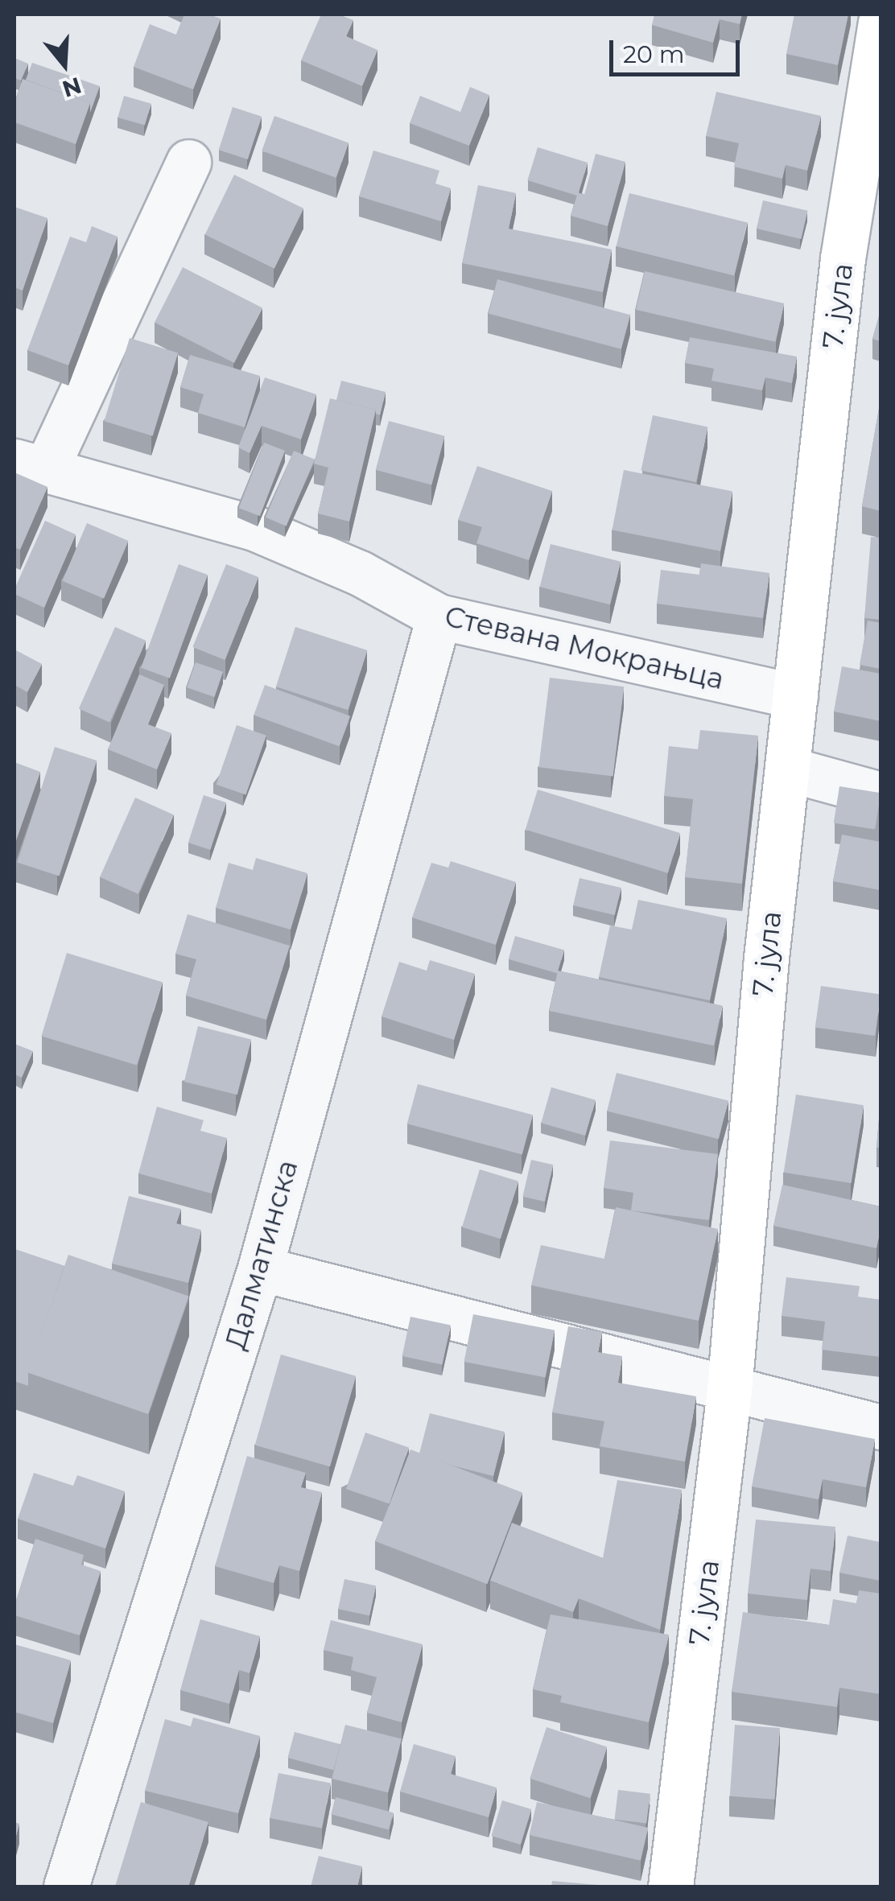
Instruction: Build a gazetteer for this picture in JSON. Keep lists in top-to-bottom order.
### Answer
{
  "streets": {
    "main road": ["7. јула"],
    "street": ["Стевана Мокрањца", "Далматинска"]
  },
  "crossings": [
    ["7. јула", "Стевана Мокрањца"],
    ["Стевана Мокрањца", "Далматинска"]
  ],
  "scale_bar": "20 m",
  "north": "bottom"
}
